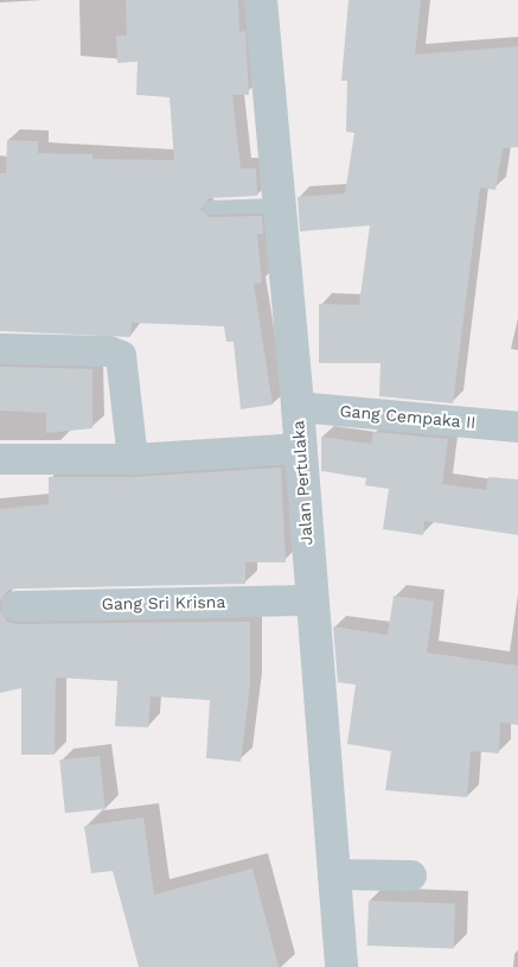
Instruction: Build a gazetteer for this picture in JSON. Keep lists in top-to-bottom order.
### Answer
{
  "streets": {
    "street": ["Gang Cempaka II", "Jalan Pertulaka", "Gang Sri Krisna"]
  },
  "crossings": [
    ["Gang Cempaka II", "Jalan Pertulaka"],
    ["Jalan Pertulaka", "Gang Sri Krisna"]
  ]
}
